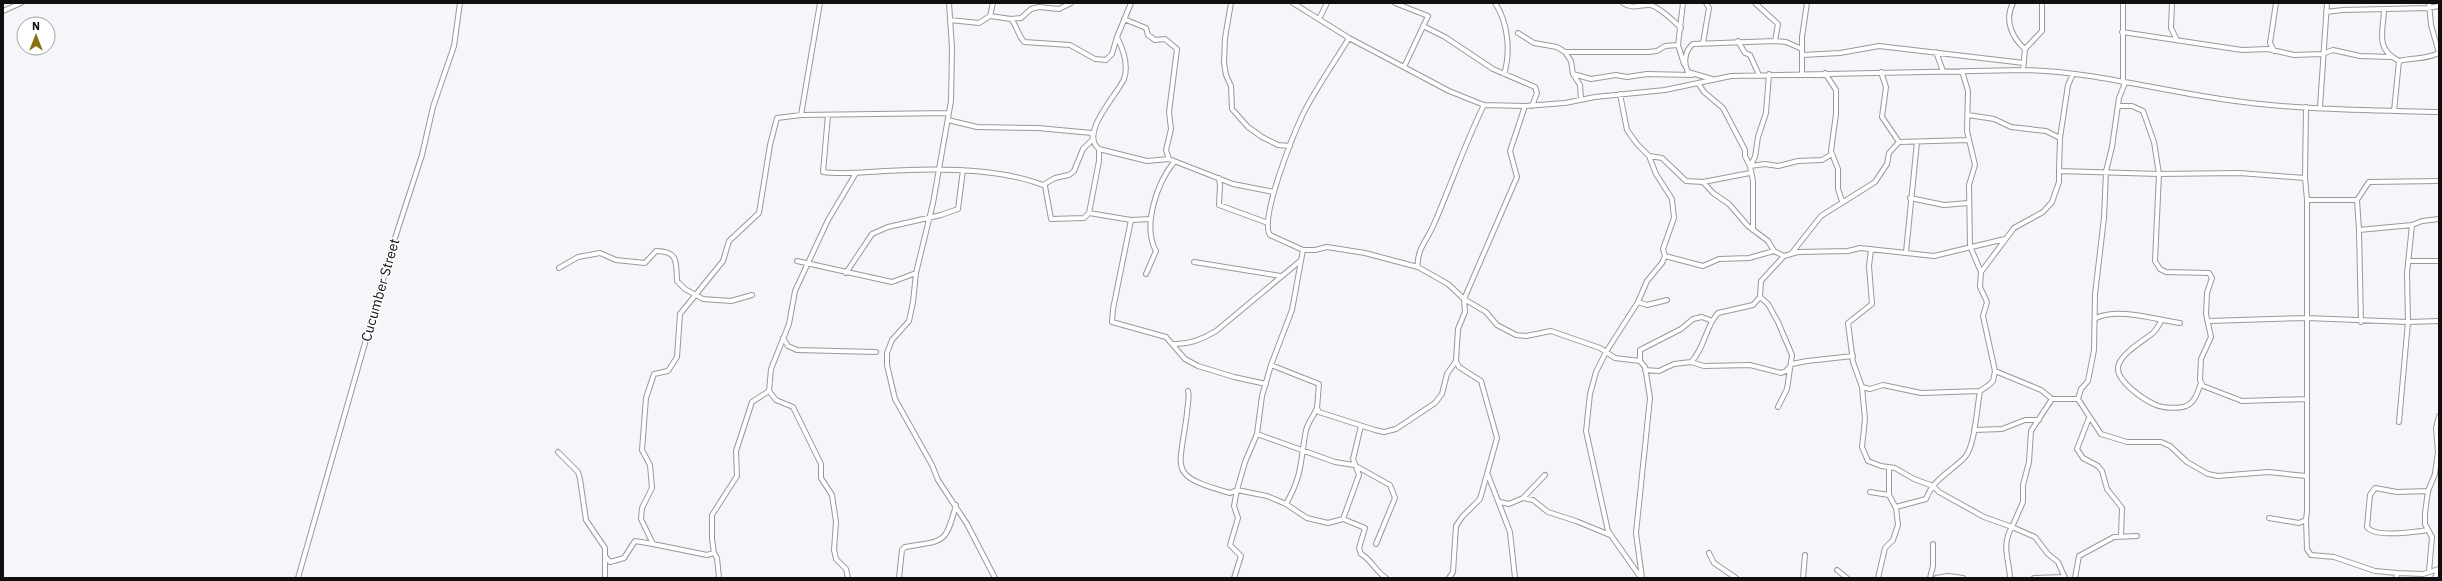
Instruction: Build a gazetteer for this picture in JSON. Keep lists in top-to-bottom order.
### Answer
{
  "streets": {
    "street": ["Cucumber Street"]
  },
  "north": "top"
}
